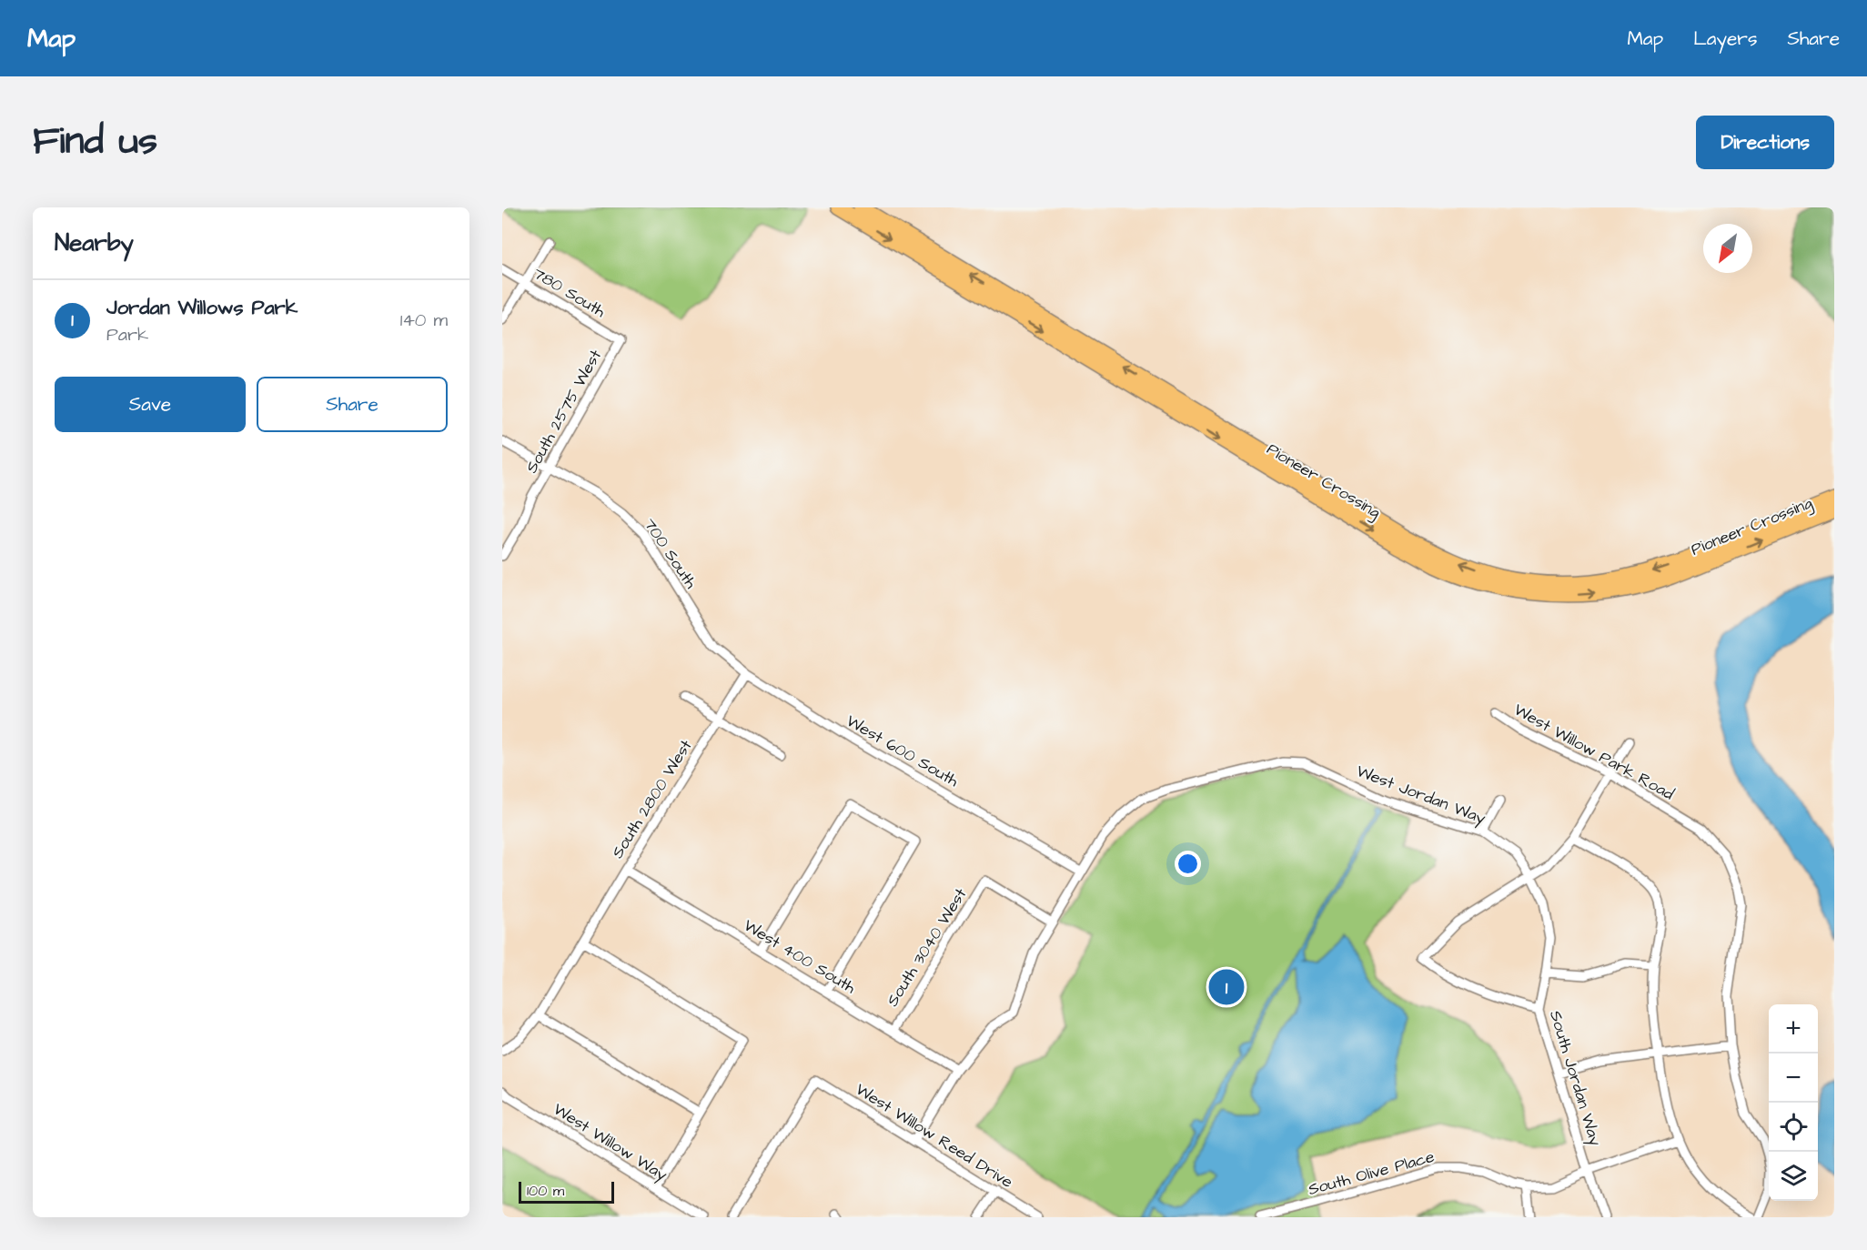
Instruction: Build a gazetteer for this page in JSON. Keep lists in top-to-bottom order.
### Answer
{
  "streets": {
    "highway": ["Pioneer Crossing"],
    "street": [
      "780 South",
      "South 2575 West",
      "700 South",
      "West 600 South",
      "West Willow Park Road",
      "West Jordan Way",
      "South 2800 West",
      "South 3040 West",
      "West 400 South",
      "South Jordan Way",
      "West Willow Reed Drive",
      "West Willow Way",
      "South Olive Place"
    ]
  },
  "crossings": [
    ["780 South", "South 2575 West"],
    ["South 2575 West", "700 South"],
    ["700 South", "West 600 South"],
    ["West 600 South", "West Jordan Way"],
    ["West 600 South", "South 2800 West"],
    ["West Jordan Way", "South Jordan Way"],
    ["South 2800 West", "West 400 South"],
    ["South 3040 West", "West 400 South"],
    ["South Jordan Way", "South Olive Place"]
  ],
  "scale_bar": "100 m",
  "north": "bottom left",
  "page": {
    "header": "Map",
    "nav": ["Map", "Layers", "Share"],
    "title": "Find us",
    "buttons": [
      "Directions",
      ["Save", "Share"]
    ],
    "heading": "Nearby",
    "list": [
      {
        "mark": "1",
        "name": "Jordan Willows Park",
        "note": "Park",
        "value": "140 m"
      }
    ],
    "pins": "1",
    "map_buttons": ["+", "−"],
    "scale": "100 m"
  }
}
